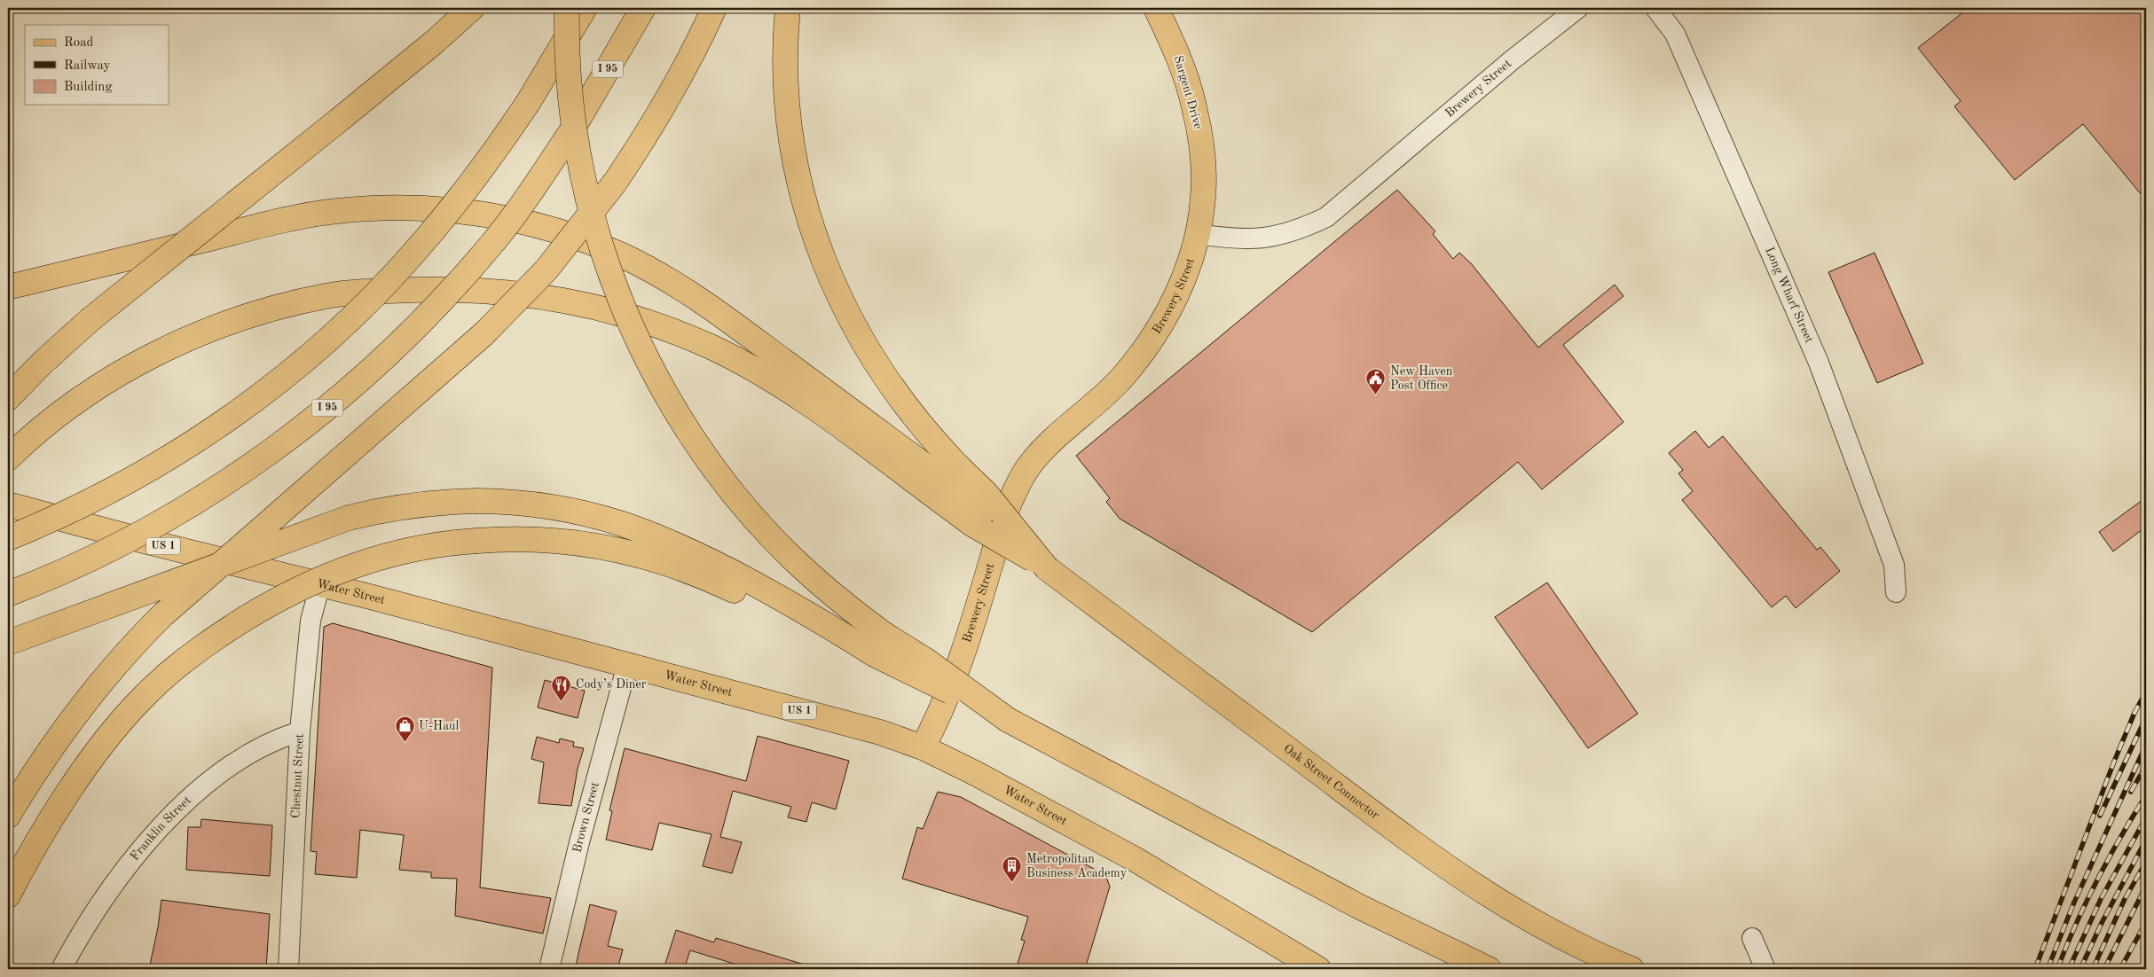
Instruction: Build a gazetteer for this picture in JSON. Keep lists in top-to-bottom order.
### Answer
{
  "streets": {
    "main road": [
      "I 95",
      "Brewery Street",
      "Sargent Drive",
      "US 1",
      "Water Street",
      "Oak Street Connector"
    ],
    "street": [
      "Long Wharf Street",
      "Chestnut Street",
      "Brown Street",
      "Franklin Street"
    ]
  },
  "crossings": [
    ["Brewery Street", "Sargent Drive"],
    ["Brewery Street", "Water Street"],
    ["Water Street", "Chestnut Street"],
    ["Water Street", "Brown Street"],
    ["Chestnut Street", "Franklin Street"]
  ],
  "places": {
    "public building": ["New Haven Post Office"],
    "restaurant": ["Cody’s Diner"],
    "shop": ["U-Haul"],
    "building": ["Metropolitan Business Academy"]
  },
  "legend": ["Road", "Railway", "Building"]
}
